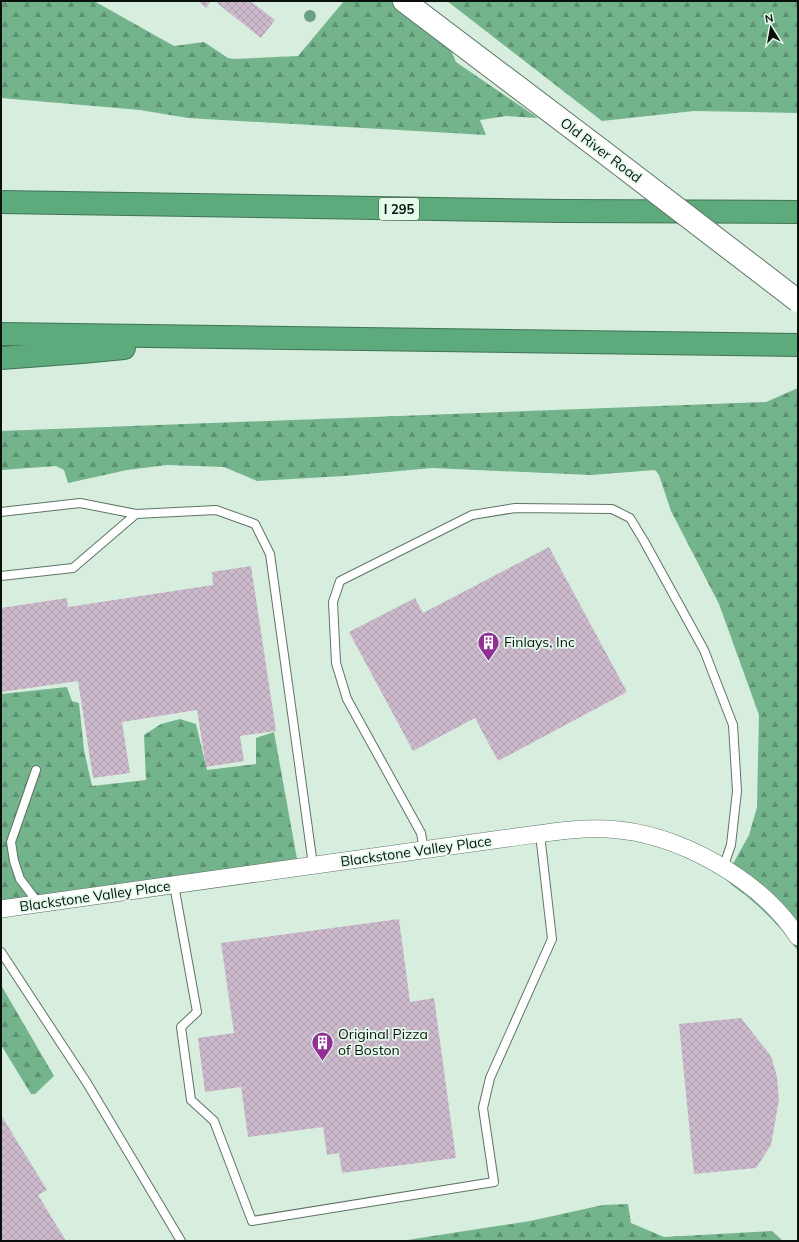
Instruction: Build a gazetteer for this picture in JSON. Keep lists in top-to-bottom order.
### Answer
{
  "streets": {
    "highway": ["I 295"],
    "main road": ["Old River Road"],
    "street": ["Blackstone Valley Place"]
  },
  "places": {
    "building": ["Finlays, Inc", "Original Pizza of Boston"]
  },
  "north": "top"
}
